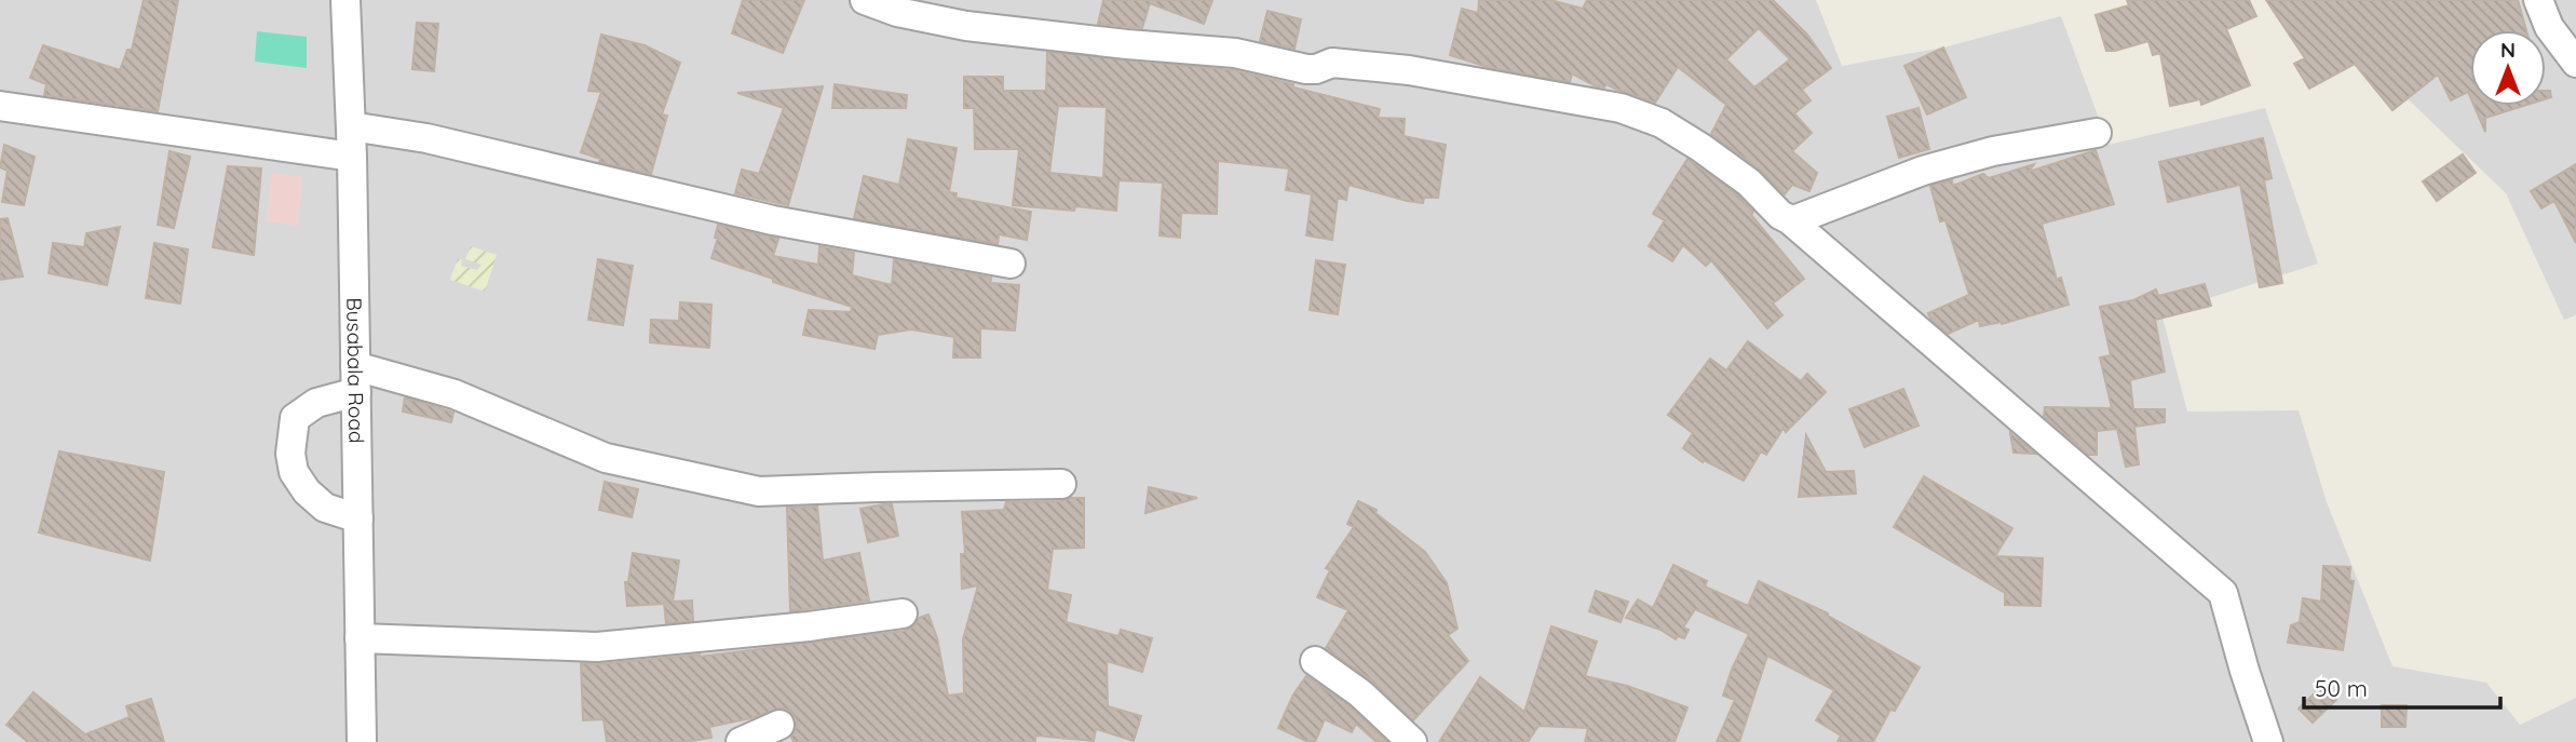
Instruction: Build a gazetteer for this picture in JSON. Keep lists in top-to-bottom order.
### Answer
{
  "streets": {
    "street": ["Busabala Road"]
  },
  "scale_bar": "50 m",
  "north": "top"
}
